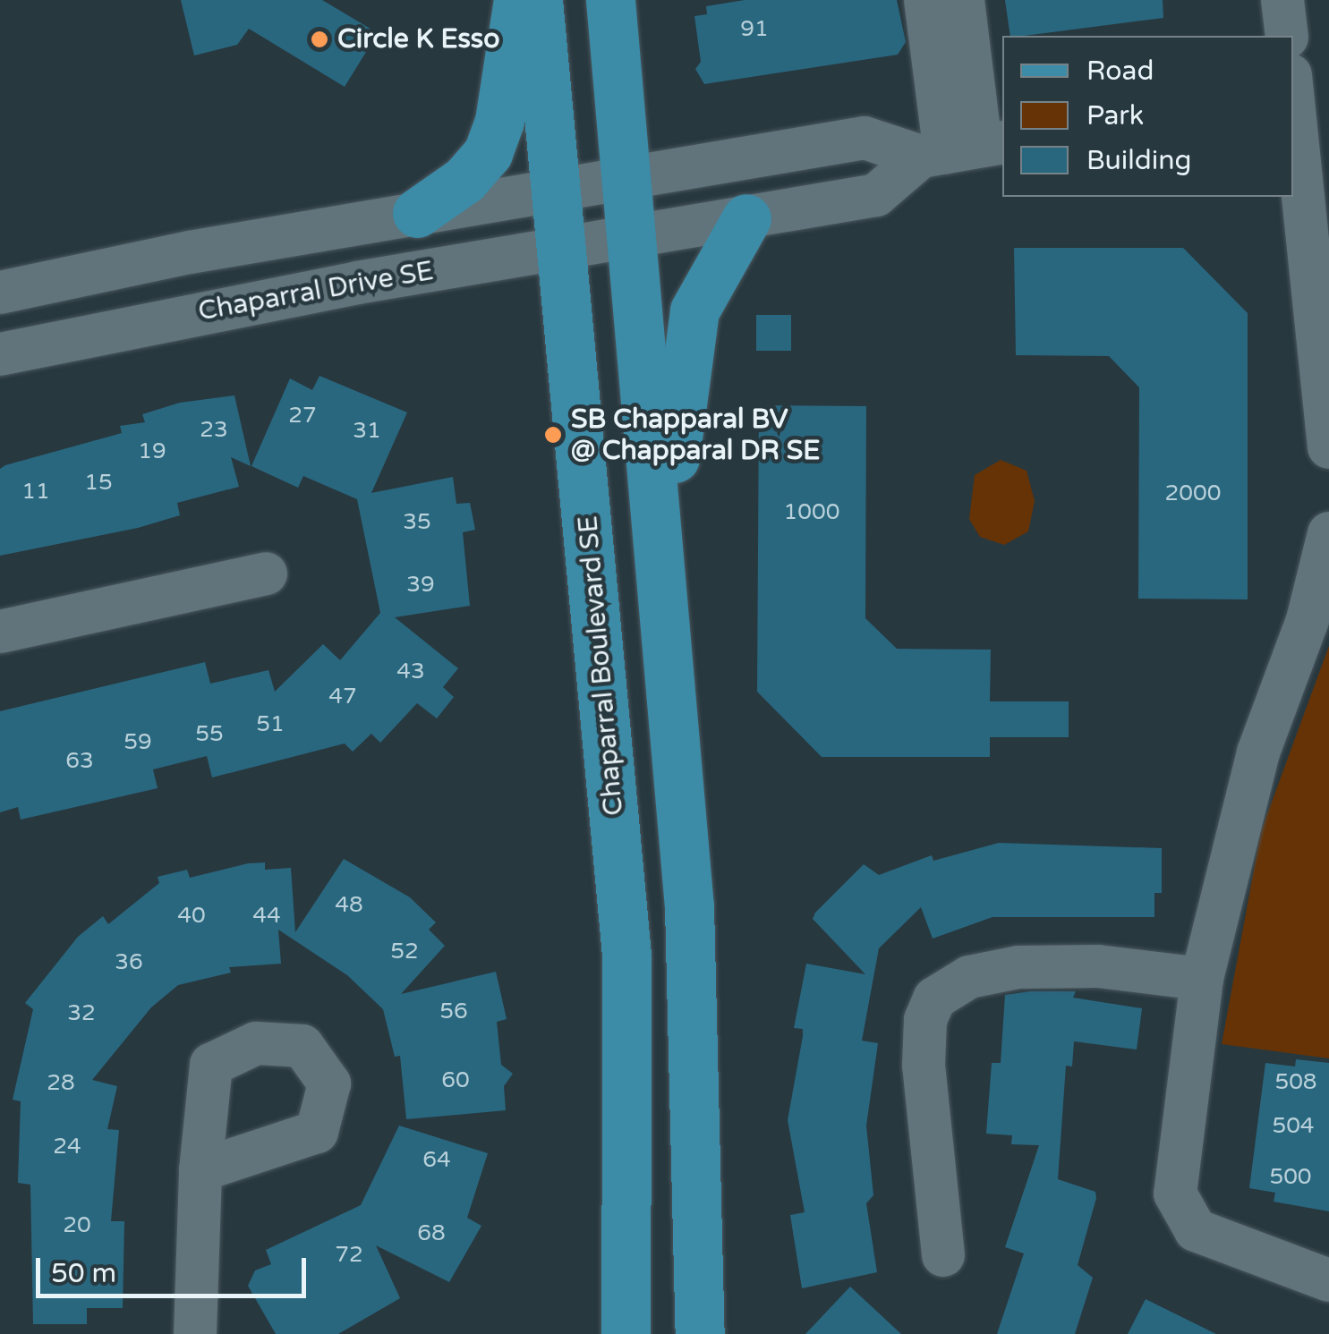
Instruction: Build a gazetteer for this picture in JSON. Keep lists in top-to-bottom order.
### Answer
{
  "streets": {
    "main road": ["Chaparral Boulevard SE"],
    "street": ["Chaparral Drive SE"]
  },
  "crossings": [
    ["Chaparral Drive SE", "Chaparral Boulevard SE"]
  ],
  "places": ["Circle K Esso", "SB Chapparal BV @ Chapparal DR SE"],
  "house_numbers": [
    "91",
    "27",
    "23",
    "31",
    "19",
    "15",
    "11",
    "2000",
    "1000",
    "35",
    "39",
    "43",
    "47",
    "51",
    "55",
    "59",
    "63",
    "48",
    "40",
    "44",
    "52",
    "36",
    "56",
    "32",
    "60",
    "508",
    "28",
    "504",
    "24",
    "64",
    "500",
    "20",
    "68",
    "72"
  ],
  "legend": ["Road", "Park", "Building"],
  "scale_bar": "50 m"
}
